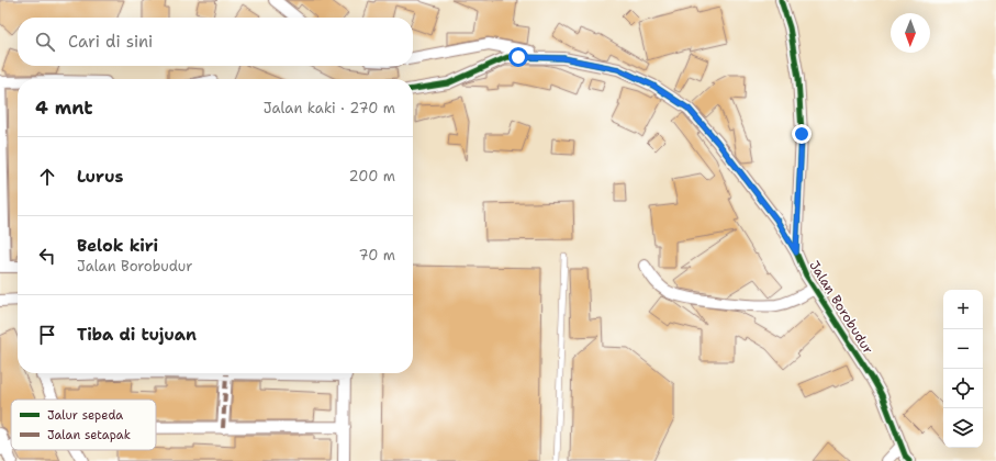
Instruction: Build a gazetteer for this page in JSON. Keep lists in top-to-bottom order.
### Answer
{
  "streets": {
    "street": ["Jalan Borobudur"]
  },
  "legend": ["Jalur sepeda", "Jalan setapak"],
  "north": "bottom",
  "page": {
    "search": "Cari di sini",
    "heading": ["4 mnt", "Jalan kaki · 270 m"],
    "list": [
      ["Lurus", "200 m"],
      ["Belok kiri", "Jalan Borobudur", "70 m"],
      "Tiba di tujuan"
    ],
    "map_buttons": ["+", "−"]
  }
}
